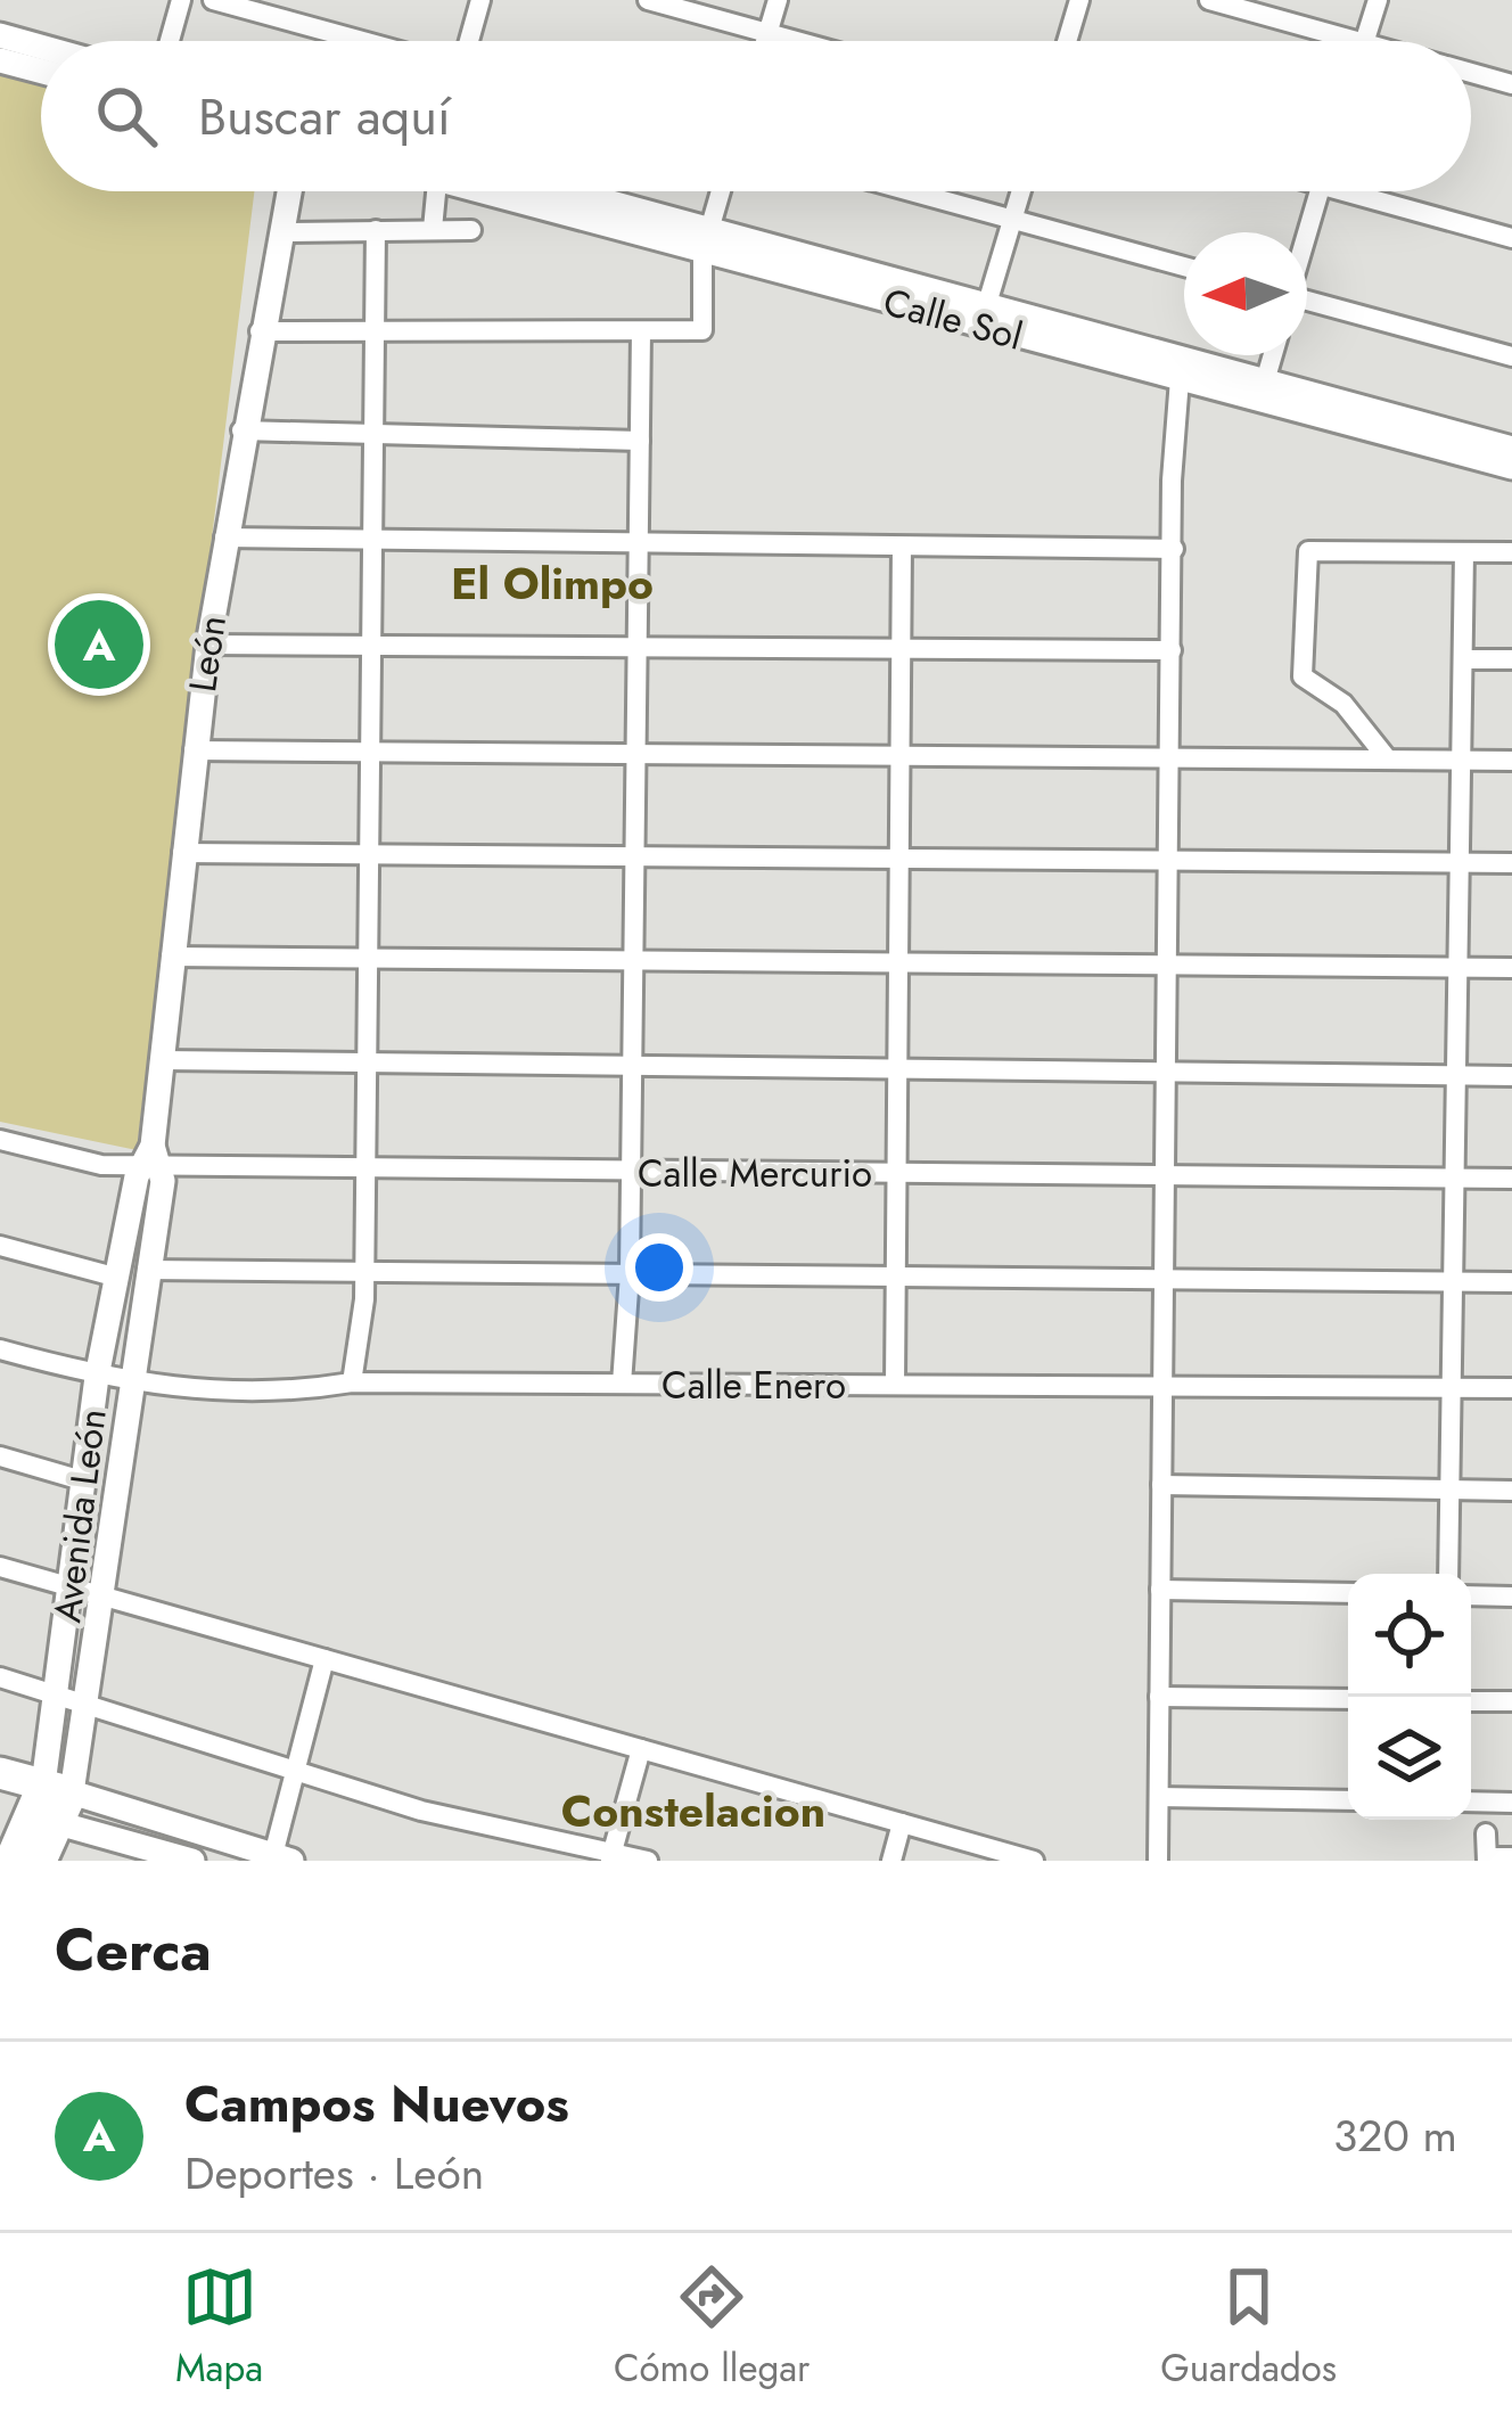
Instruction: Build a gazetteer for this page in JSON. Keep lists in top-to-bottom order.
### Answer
{
  "streets": {
    "main road": ["Avenida León"],
    "street": [
      "Calle Sol",
      "León",
      "Calle Mercurio",
      "Calle Enero"
    ]
  },
  "crossings": [
    ["León", "Calle Mercurio"],
    ["León", "Avenida León"],
    ["Calle Mercurio", "Avenida León"],
    ["Calle Enero", "Avenida León"]
  ],
  "districts": ["El Olimpo", "Constelacion"],
  "north": "left",
  "page": {
    "search": "Buscar aquí",
    "pins": "A",
    "heading": "Cerca",
    "list": [
      {
        "mark": "A",
        "name": "Campos Nuevos",
        "note": "Deportes · León",
        "value": "320 m"
      }
    ],
    "nav": ["Mapa", "Cómo llegar", "Guardados"]
  }
}
